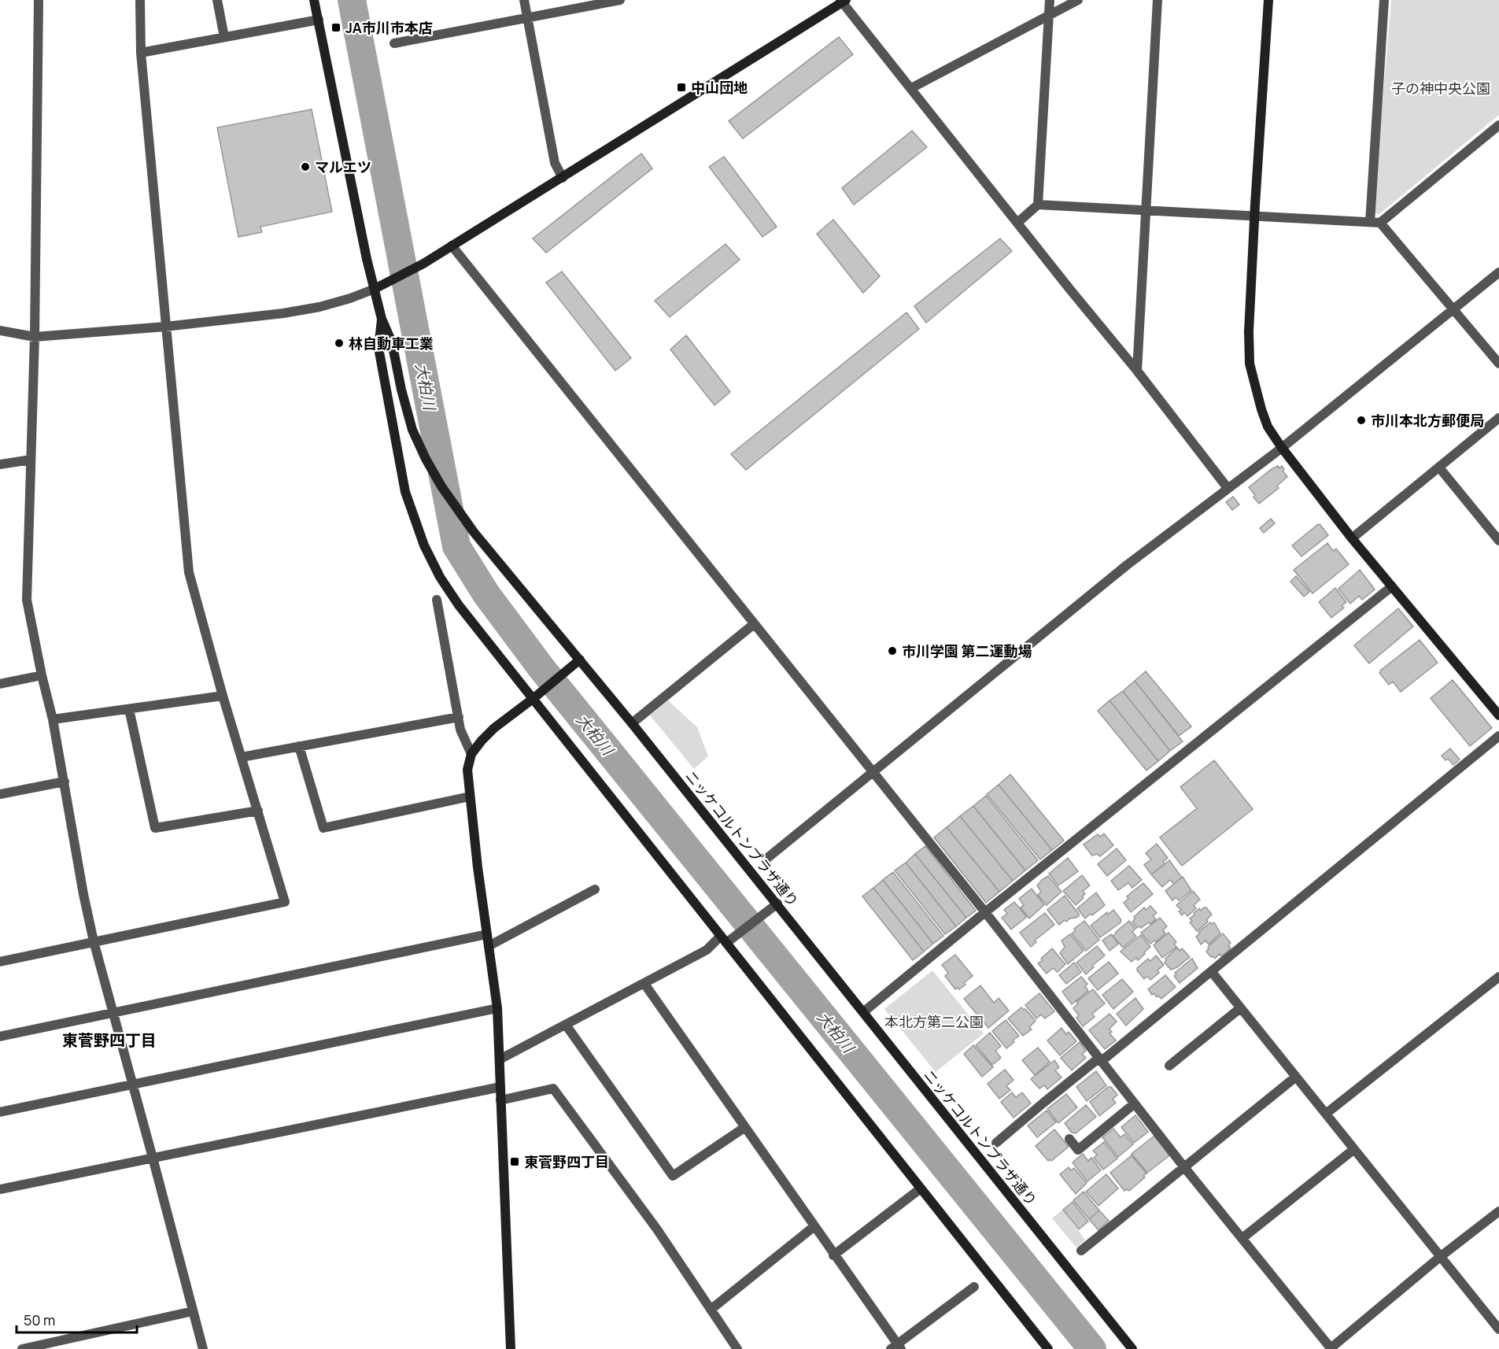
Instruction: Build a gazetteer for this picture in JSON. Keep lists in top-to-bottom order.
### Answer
{
  "streets": {
    "street": ["ニッケコルトンプラザ通り"]
  },
  "districts": ["東菅野四丁目"],
  "water": ["大柏川"],
  "parks": ["子の神中央公園", "本北方第二公園"],
  "places": {
    "transit": ["JA市川市本店", "中山団地", "東菅野四丁目"],
    "other": [
      "マルエツ",
      "林自動車工業",
      "市川本北方郵便局",
      "市川学園 第二運動場"
    ]
  },
  "scale_bar": "50 m"
}
